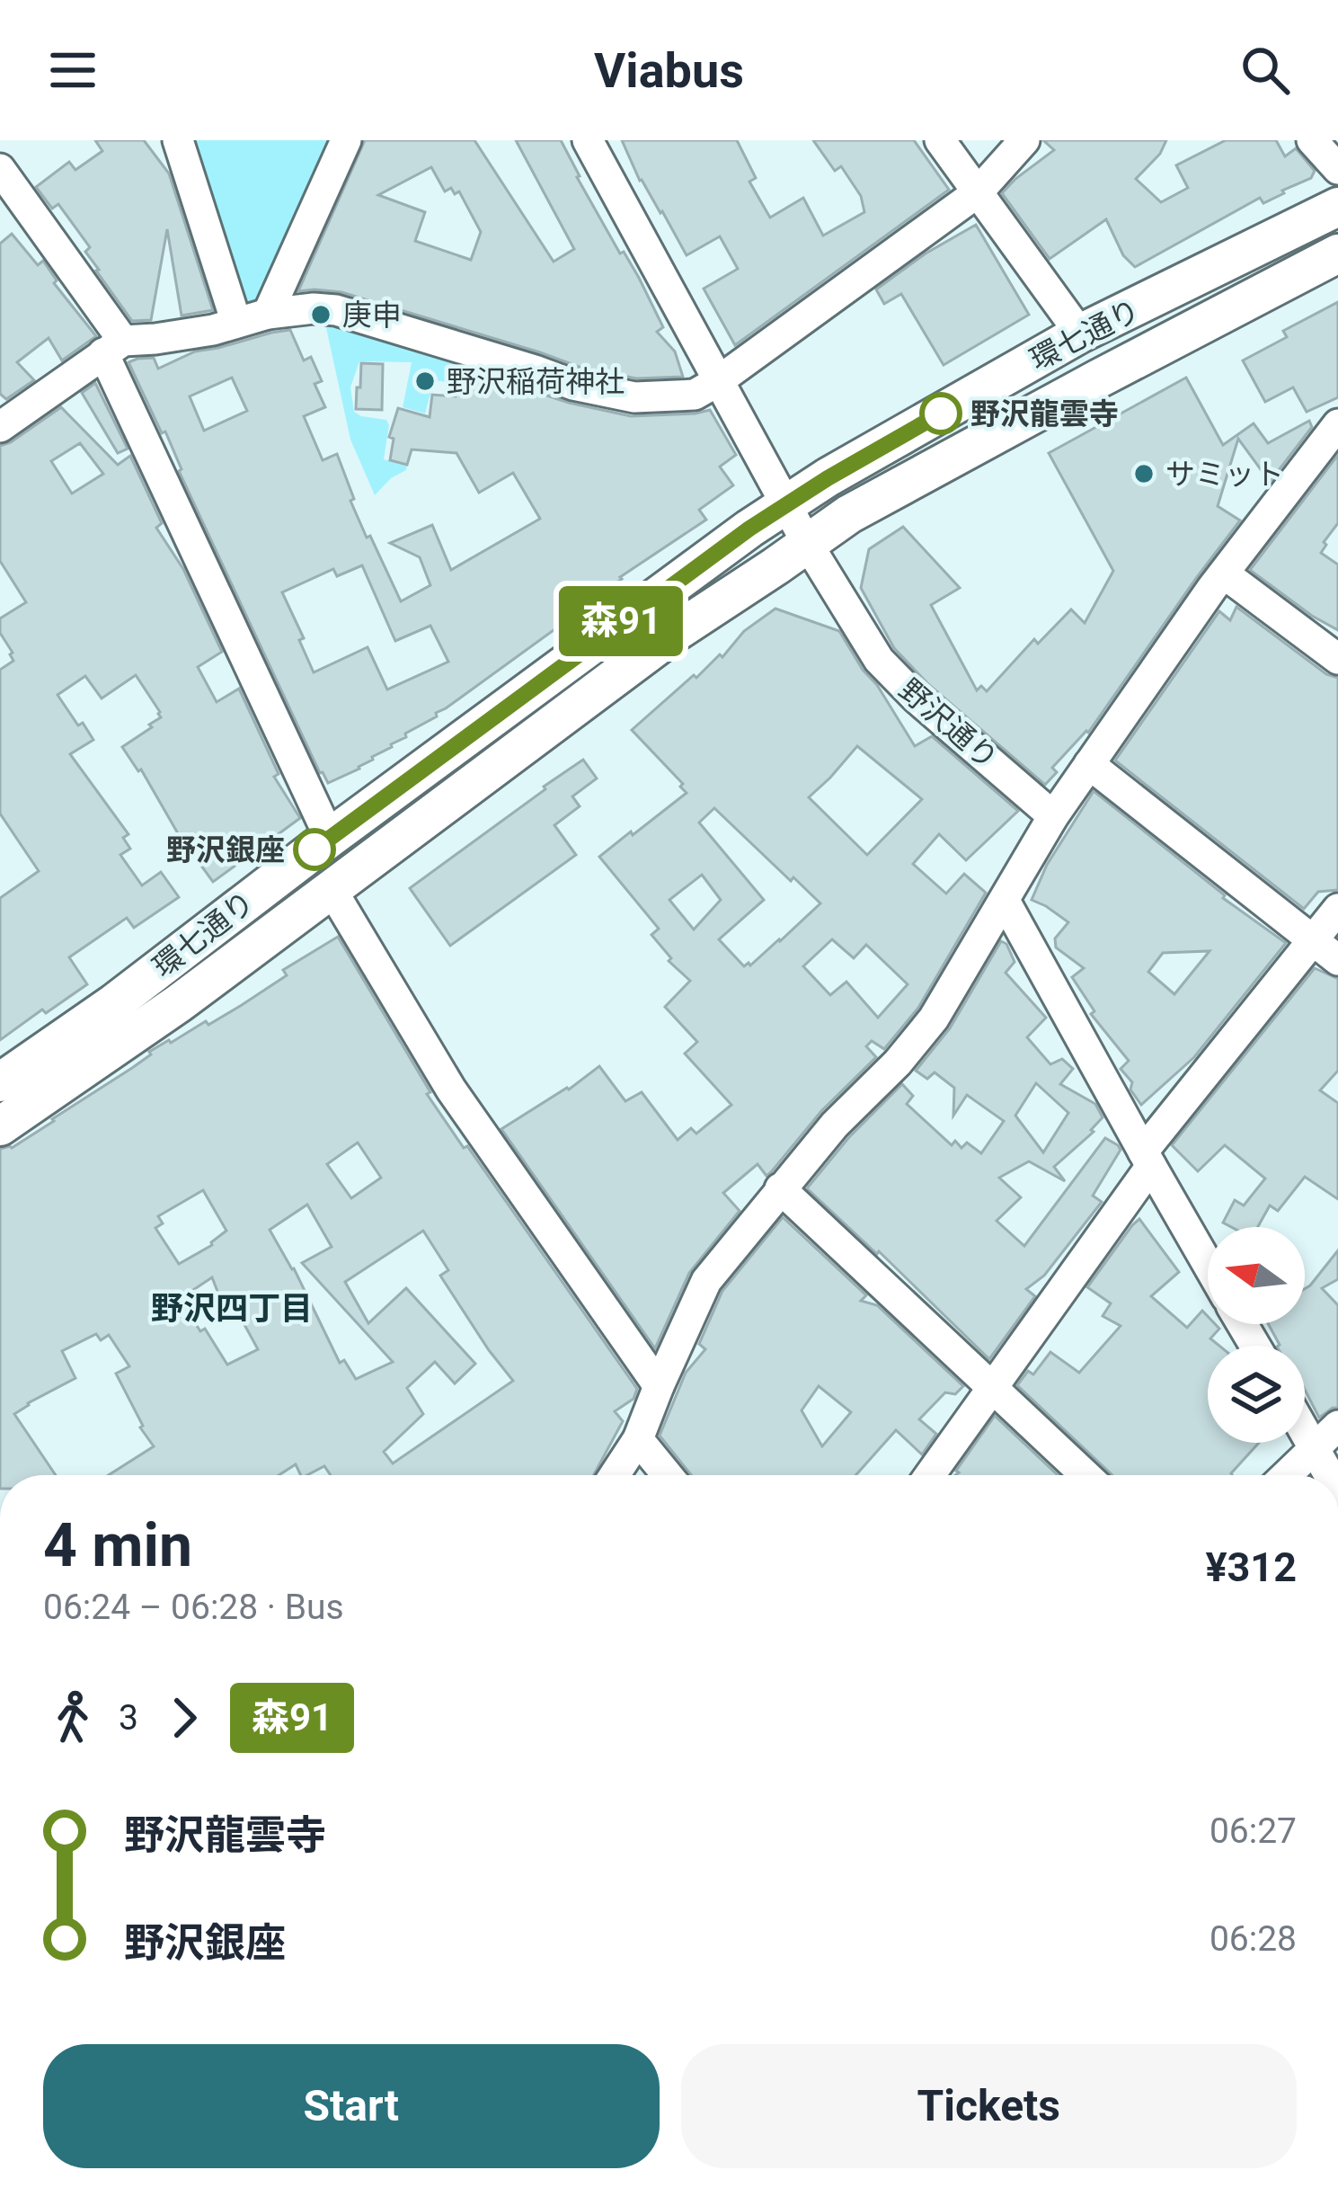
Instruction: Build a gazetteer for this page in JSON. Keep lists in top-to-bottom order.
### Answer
{
  "streets": {
    "main road": ["環七通り"],
    "street": ["野沢通り"]
  },
  "crossings": [
    ["環七通り", "野沢通り"]
  ],
  "districts": ["野沢四丁目"],
  "places": [
    "庚申",
    "野沢稲荷神社",
    "野沢龍雲寺",
    "サミット",
    "野沢銀座"
  ],
  "lines": ["bus line 森91"],
  "north": "left",
  "page": {
    "header": "Viabus",
    "on_map": "森91",
    "heading": ["4 min", "06:24 – 06:28 · Bus", "¥312"],
    "legs": ["3", "森91"],
    "list": [
      {
        "name": "野沢龍雲寺",
        "value": "06:27"
      },
      {
        "name": "野沢銀座",
        "value": "06:28"
      }
    ],
    "buttons": ["Start", "Tickets"]
  }
}
